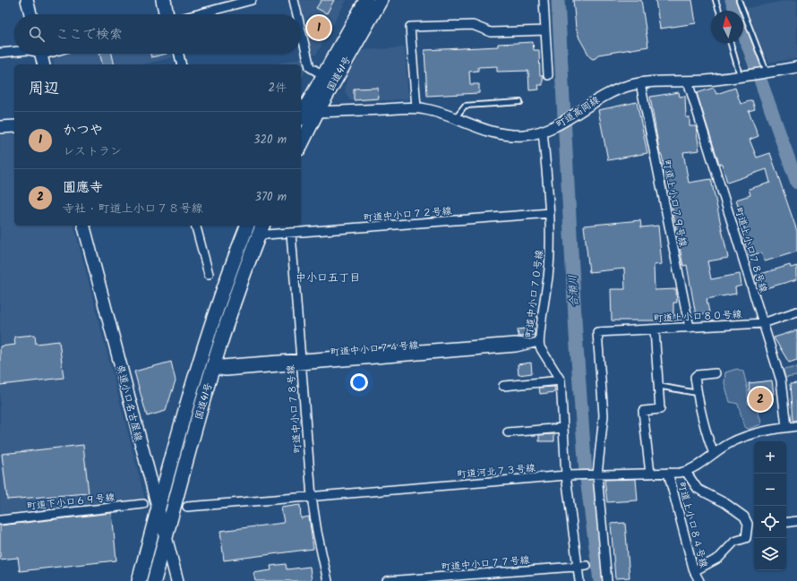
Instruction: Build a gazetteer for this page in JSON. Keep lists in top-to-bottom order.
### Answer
{
  "streets": {
    "highway": ["国道41号"],
    "main road": ["県道小口名古屋線"],
    "street": [
      "町道高岡線",
      "町道上小口７９号線",
      "町道中小口７２号線",
      "町道上小口７８号線",
      "町道中小口７０号線",
      "町道上小口８０号線",
      "町道中小口７４号線",
      "町道中小口７８号線",
      "町道河北７３号線",
      "町道下小口６９号線",
      "町道上小口８４号線",
      "町道中小口７７号線"
    ]
  },
  "crossings": [
    ["国道41号", "町道高岡線"],
    ["国道41号", "町道中小口７２号線"],
    ["国道41号", "県道小口名古屋線"],
    ["町道高岡線", "町道上小口７９号線"],
    ["町道高岡線", "町道上小口７８号線"],
    ["町道高岡線", "町道中小口７０号線"],
    ["町道上小口７９号線", "町道上小口８０号線"],
    ["町道中小口７２号線", "町道中小口７０号線"],
    ["町道中小口７２号線", "町道中小口７８号線"],
    ["町道上小口７８号線", "町道上小口８０号線"],
    ["町道中小口７０号線", "町道中小口７４号線"],
    ["町道中小口７０号線", "町道河北７３号線"],
    ["町道中小口７０号線", "町道中小口７７号線"],
    ["町道上小口８０号線", "町道河北７３号線"],
    ["町道中小口７４号線", "町道中小口７８号線"],
    ["町道中小口７８号線", "町道河北７３号線"],
    ["町道河北７３号線", "町道上小口８４号線"]
  ],
  "districts": ["中小口五丁目"],
  "water": ["合瀬川"],
  "north": "top",
  "page": {
    "pins": ["1", "2"],
    "search": "ここで検索",
    "heading": ["周辺", "2件"],
    "list": [
      {
        "mark": "1",
        "name": "かつや",
        "note": "レストラン",
        "value": "320 m"
      },
      {
        "mark": "2",
        "name": "圓應寺",
        "note": "寺社 · 町道上小口７８号線",
        "value": "370 m"
      }
    ],
    "map_buttons": ["+", "−"]
  }
}
